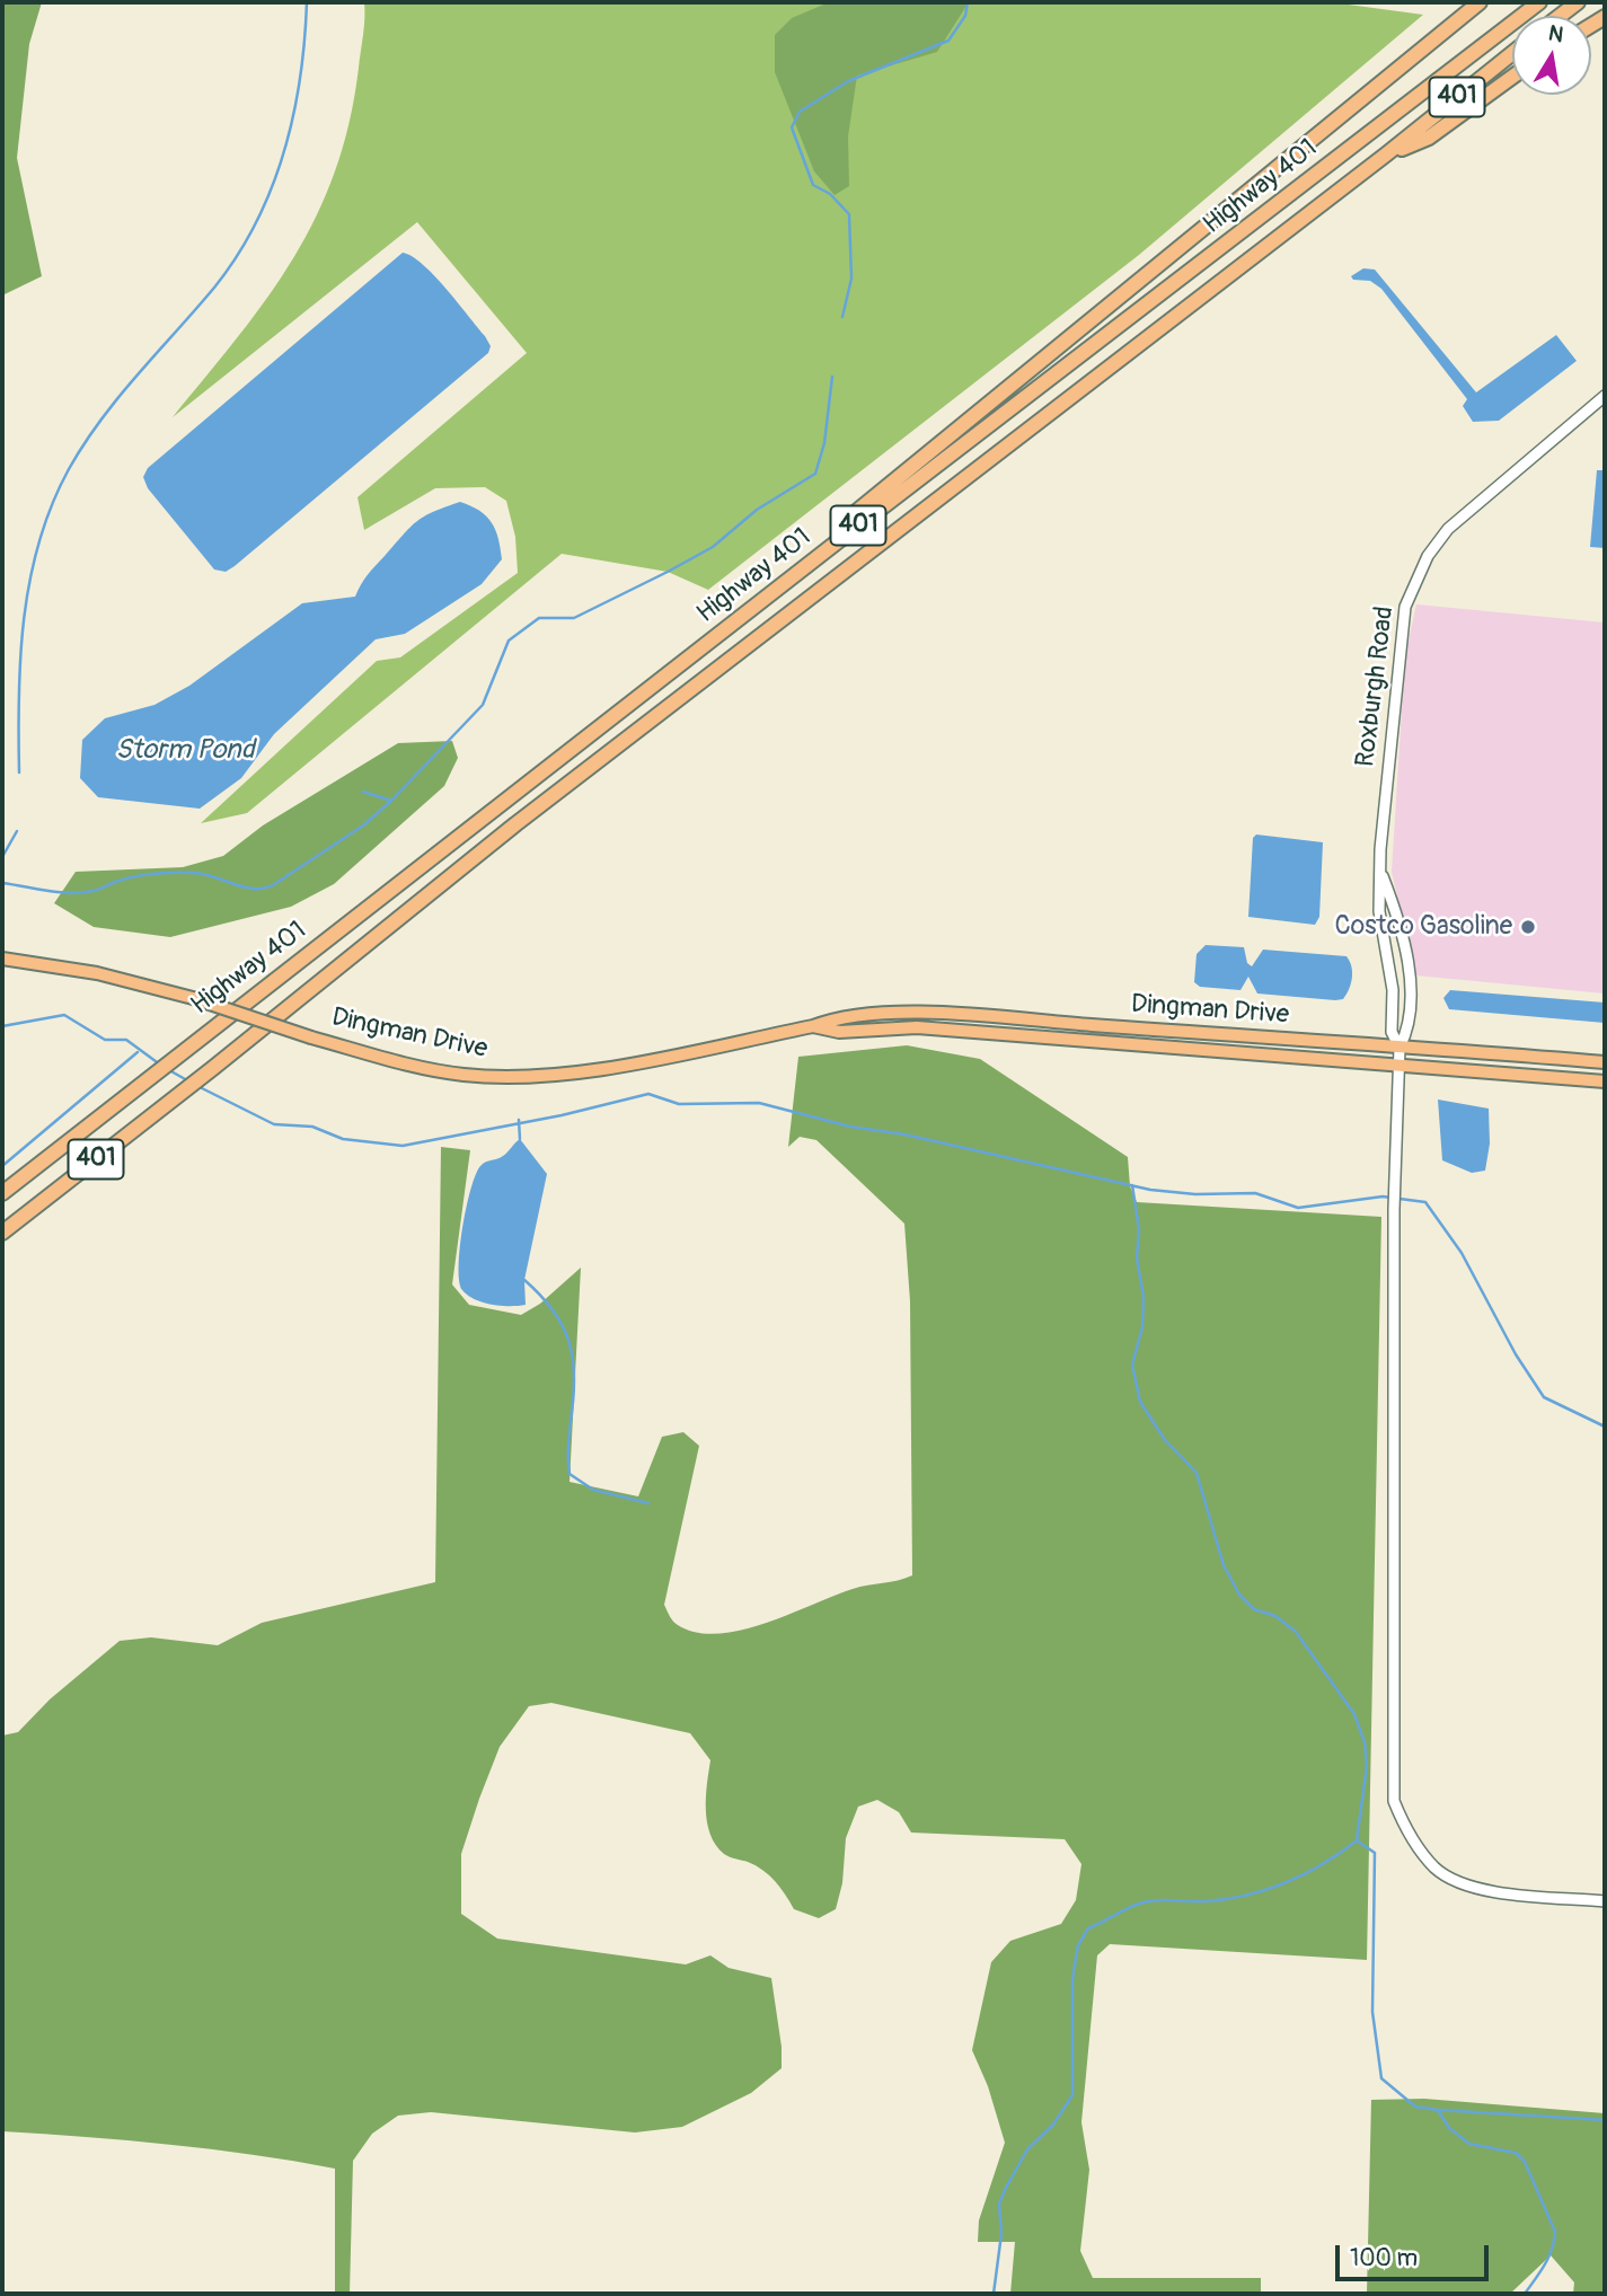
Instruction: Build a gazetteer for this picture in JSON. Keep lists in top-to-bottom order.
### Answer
{
  "streets": {
    "highway": ["401", "Highway 401"],
    "main road": ["Dingman Drive"],
    "street": ["Roxburgh Road"]
  },
  "crossings": [
    ["Roxburgh Road", "Dingman Drive"]
  ],
  "water": ["Storm Pond"],
  "places": ["Costco Gasoline"],
  "scale_bar": "100 m",
  "north": "top"
}
